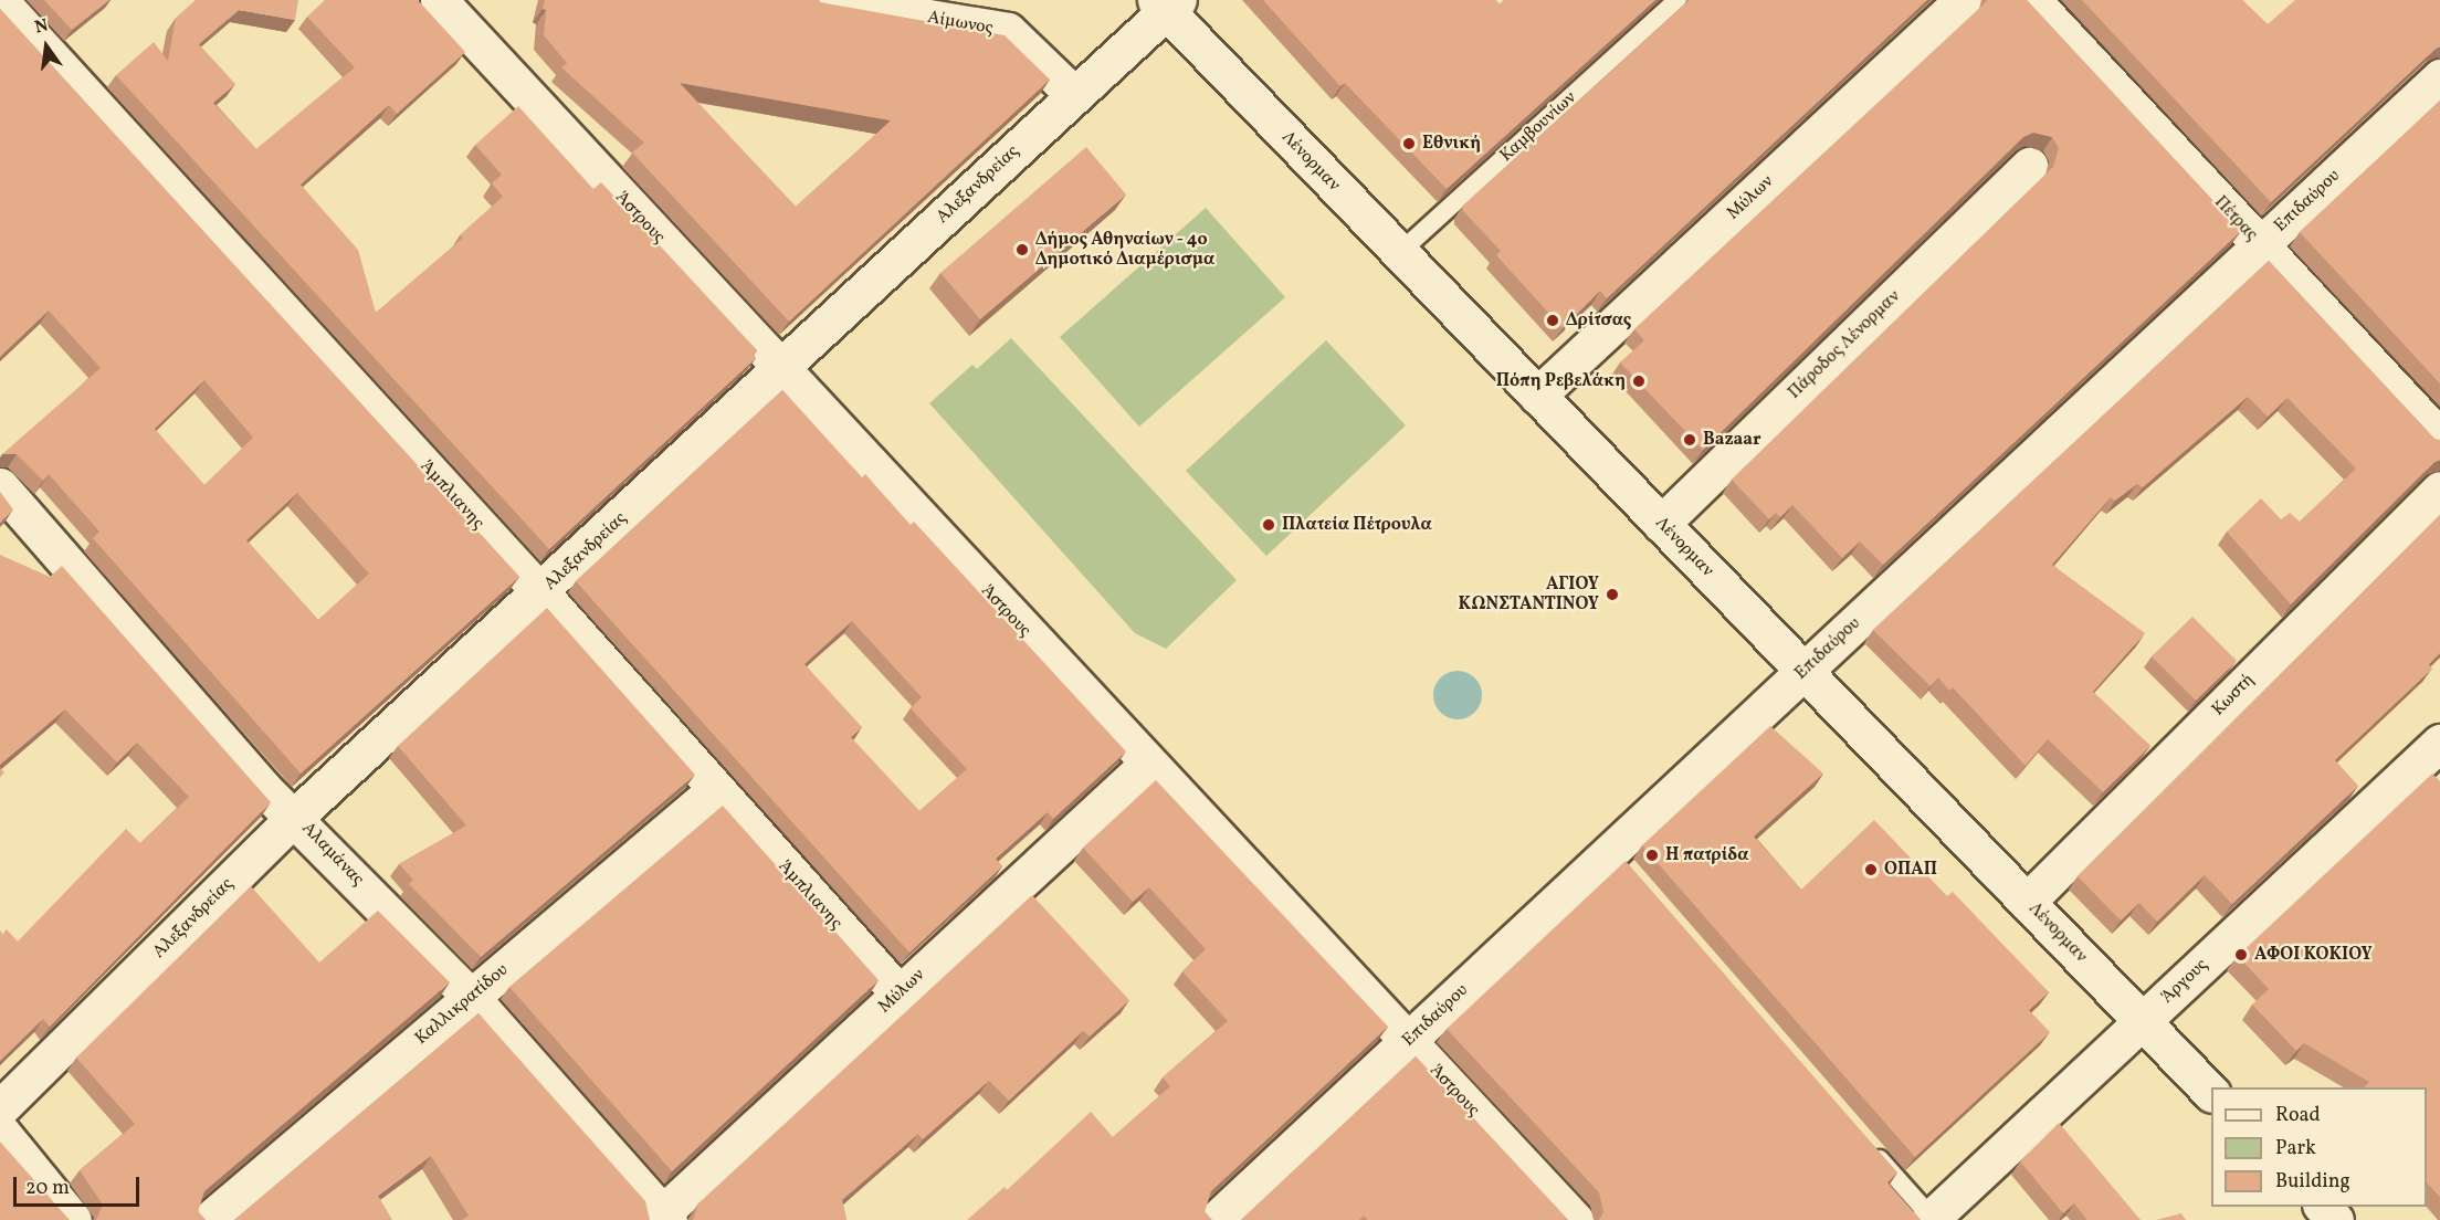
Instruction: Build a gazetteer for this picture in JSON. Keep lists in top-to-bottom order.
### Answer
{
  "streets": {
    "street": [
      "Αίμωνος",
      "Λένορμαν",
      "Αλεξανδρείας",
      "Μύλων",
      "Επιδαύρου",
      "Άστρους",
      "Πέτρας",
      "Πάροδος Λένορμαν",
      "Άμπλιανης",
      "Κωστή",
      "Αλαμάνας",
      "Άργους",
      "Καλλικρατίδου"
    ],
    "lane": ["Καμβουνίων"]
  },
  "crossings": [
    ["Αίμωνος", "Αλεξανδρείας"],
    ["Καμβουνίων", "Λένορμαν"],
    ["Λένορμαν", "Αλεξανδρείας"],
    ["Λένορμαν", "Μύλων"],
    ["Λένορμαν", "Επιδαύρου"],
    ["Λένορμαν", "Πάροδος Λένορμαν"],
    ["Λένορμαν", "Κωστή"],
    ["Λένορμαν", "Άργους"],
    ["Αλεξανδρείας", "Άστρους"],
    ["Αλεξανδρείας", "Άμπλιανης"],
    ["Αλεξανδρείας", "Αλαμάνας"],
    ["Μύλων", "Άστρους"],
    ["Μύλων", "Άμπλιανης"],
    ["Μύλων", "Αλαμάνας"],
    ["Επιδαύρου", "Άστρους"],
    ["Επιδαύρου", "Πέτρας"],
    ["Άμπλιανης", "Καλλικρατίδου"],
    ["Αλαμάνας", "Καλλικρατίδου"]
  ],
  "places": [
    "Εθνική",
    "Δήμος Αθηναίων - 4ο Δημοτικό Διαμέρισμα",
    "Δρίτσας",
    "Πόπη Ρεβελάκη",
    "Bazaar",
    "Πλατεία Πέτρουλα",
    "ΑΓΙΟΥ ΚΩΝΣΤΑΝΤΙΝΟΥ",
    "Η πατρίδα",
    "ΟΠΑΠ",
    "ΑΦΟΙ ΚΟΚΙΟΥ"
  ],
  "legend": ["Road", "Park", "Building"],
  "scale_bar": "20 m",
  "north": "top"
}
